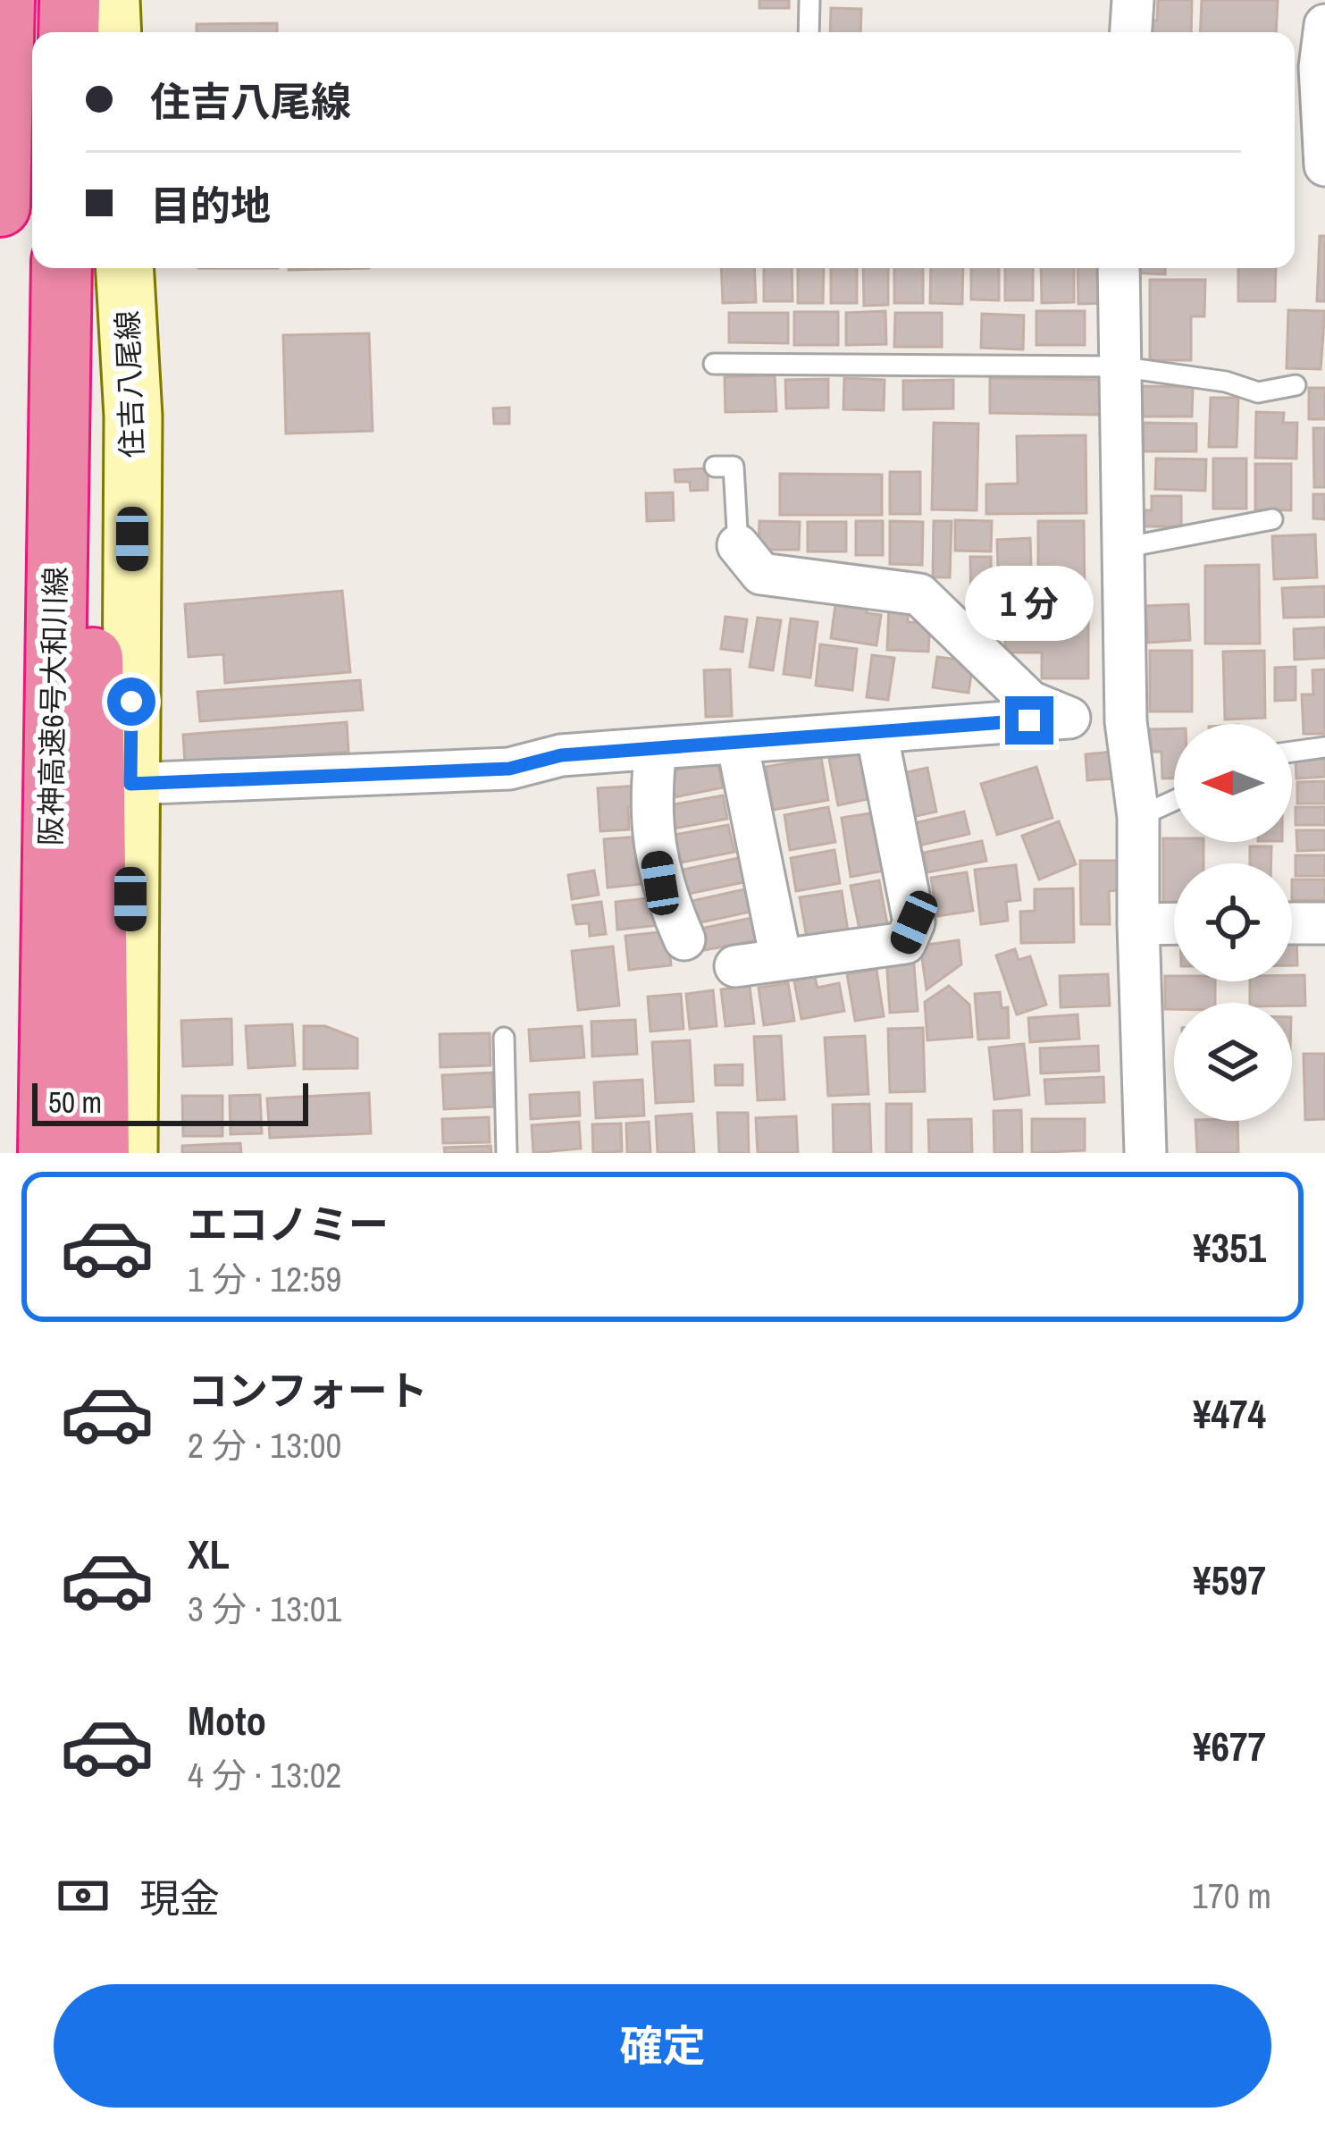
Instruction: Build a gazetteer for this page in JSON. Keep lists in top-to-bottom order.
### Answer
{
  "streets": {
    "highway": ["阪神高速6号大和川線"],
    "main road": ["住吉八尾線"]
  },
  "scale_bar": "50 m",
  "north": "left",
  "page": {
    "banner": ["住吉八尾線", "目的地"],
    "bubble": "1 分",
    "scale": "50 m",
    "list": [
      {
        "name": "エコノミー",
        "note": "1 分 · 12:59",
        "value": "¥351"
      },
      {
        "name": "コンフォート",
        "note": "2 分 · 13:00",
        "value": "¥474"
      },
      {
        "name": "XL",
        "note": "3 分 · 13:01",
        "value": "¥597"
      },
      {
        "name": "Moto",
        "note": "4 分 · 13:02",
        "value": "¥677"
      }
    ],
    "pay": ["現金", "170 m"],
    "buttons": "確定"
  }
}
